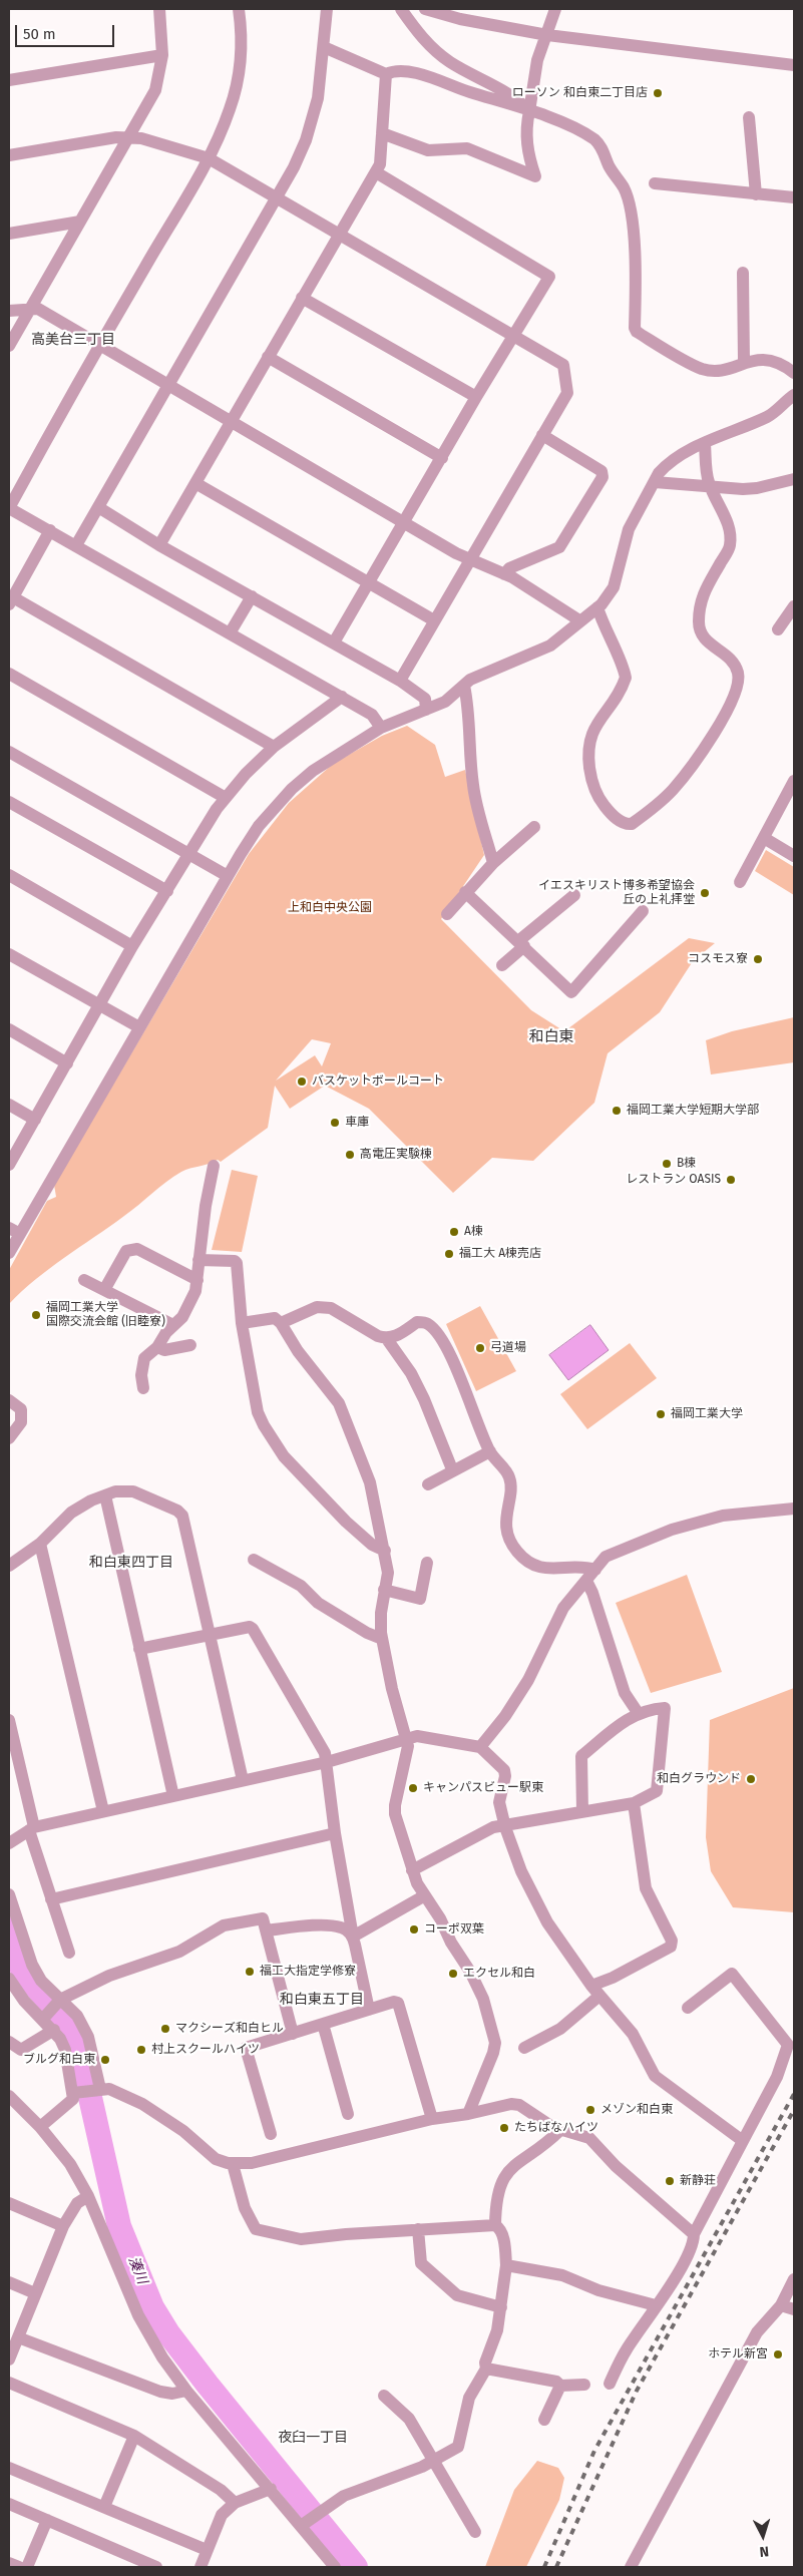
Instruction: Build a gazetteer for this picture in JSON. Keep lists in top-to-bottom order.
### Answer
{
  "districts": [
    "高美台三丁目",
    "和白東",
    "和白東四丁目",
    "和白東五丁目",
    "夜臼一丁目"
  ],
  "water": ["湊川"],
  "parks": ["上和白中央公園"],
  "places": [
    "ローソン 和白東二丁目店",
    "イエスキリスト博多希望協会 丘の上礼拝堂",
    "コスモス寮",
    "バスケットボールコート",
    "福岡工業大学短期大学部",
    "車庫",
    "高電圧実験棟",
    "B棟",
    "レストラン OASIS",
    "A棟",
    "福工大 A棟売店",
    "福岡工業大学 国際交流会館 (旧睦寮)",
    "弓道場",
    "福岡工業大学",
    "和白グラウンド",
    "キャンパスビュー駅東",
    "コーポ双葉",
    "福工大指定学修寮",
    "エクセル和白",
    "マクシーズ和白ヒル",
    "村上スクールハイツ",
    "ブルグ和白東",
    "メゾン和白東",
    "たちばなハイツ",
    "新静荘",
    "ホテル新宮"
  ],
  "scale_bar": "50 m",
  "north": "bottom"
}
